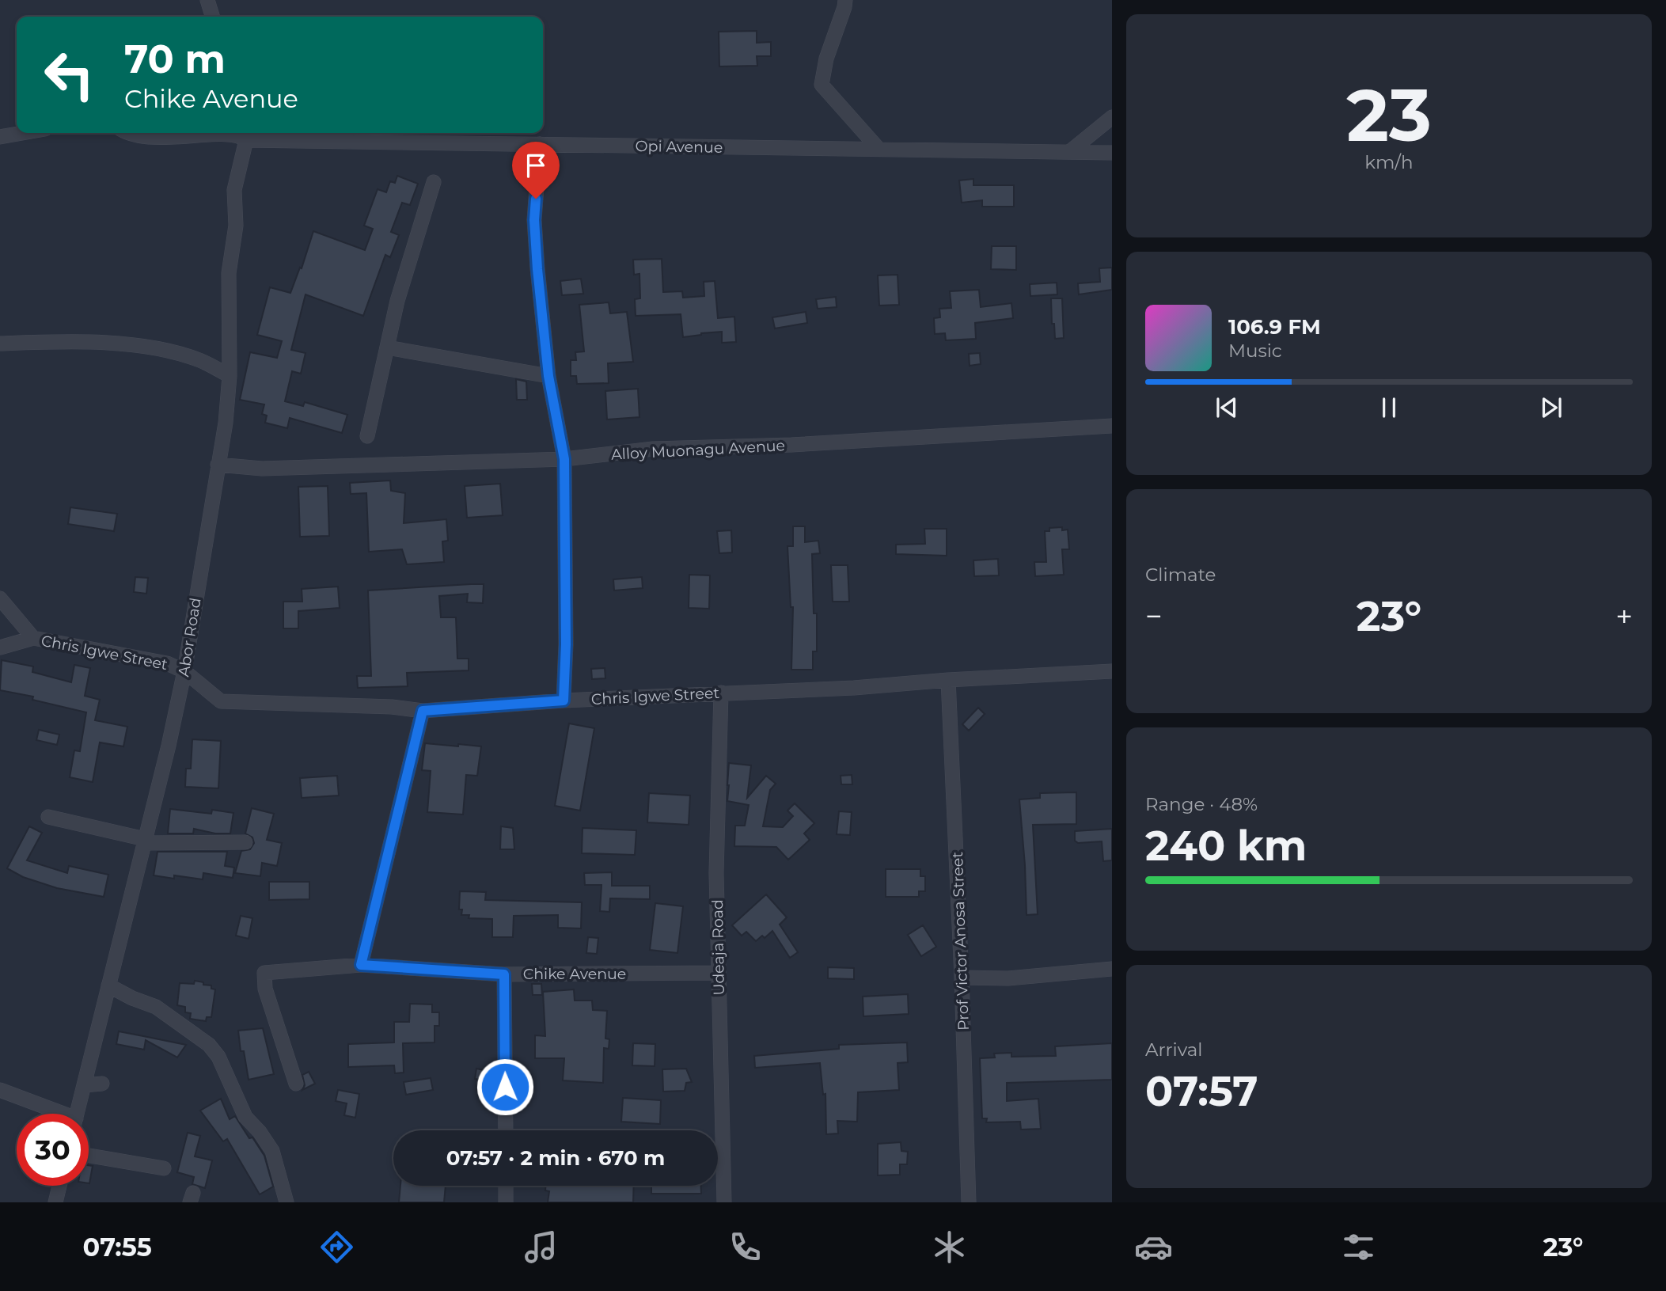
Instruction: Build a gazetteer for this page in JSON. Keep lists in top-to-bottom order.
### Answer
{
  "streets": {
    "street": [
      "Opi Avenue",
      "Alloy Muonagu Avenue",
      "Abor Road",
      "Chris Igwe Street",
      "Prof Victor Anosa Street",
      "Udeaja Road",
      "Chike Avenue"
    ]
  },
  "crossings": [
    ["Opi Avenue", "Abor Road"],
    ["Alloy Muonagu Avenue", "Abor Road"],
    ["Abor Road", "Chris Igwe Street"],
    ["Chris Igwe Street", "Prof Victor Anosa Street"],
    ["Chris Igwe Street", "Udeaja Road"],
    ["Udeaja Road", "Chike Avenue"]
  ],
  "page": {
    "tile": [
      ["23", "km/h"],
      "Climate",
      ["Range · 48%", "240 km"],
      ["Arrival", "07:57"]
    ],
    "turn": ["70 m", "Chike Avenue"],
    "song": ["106.9 FM", "Music"],
    "heat": ["−", "23°", "+"],
    "limit": "30",
    "trip": "07:57 · 2 min · 670 m",
    "tabs": ["07:55", "23°"]
  }
}
